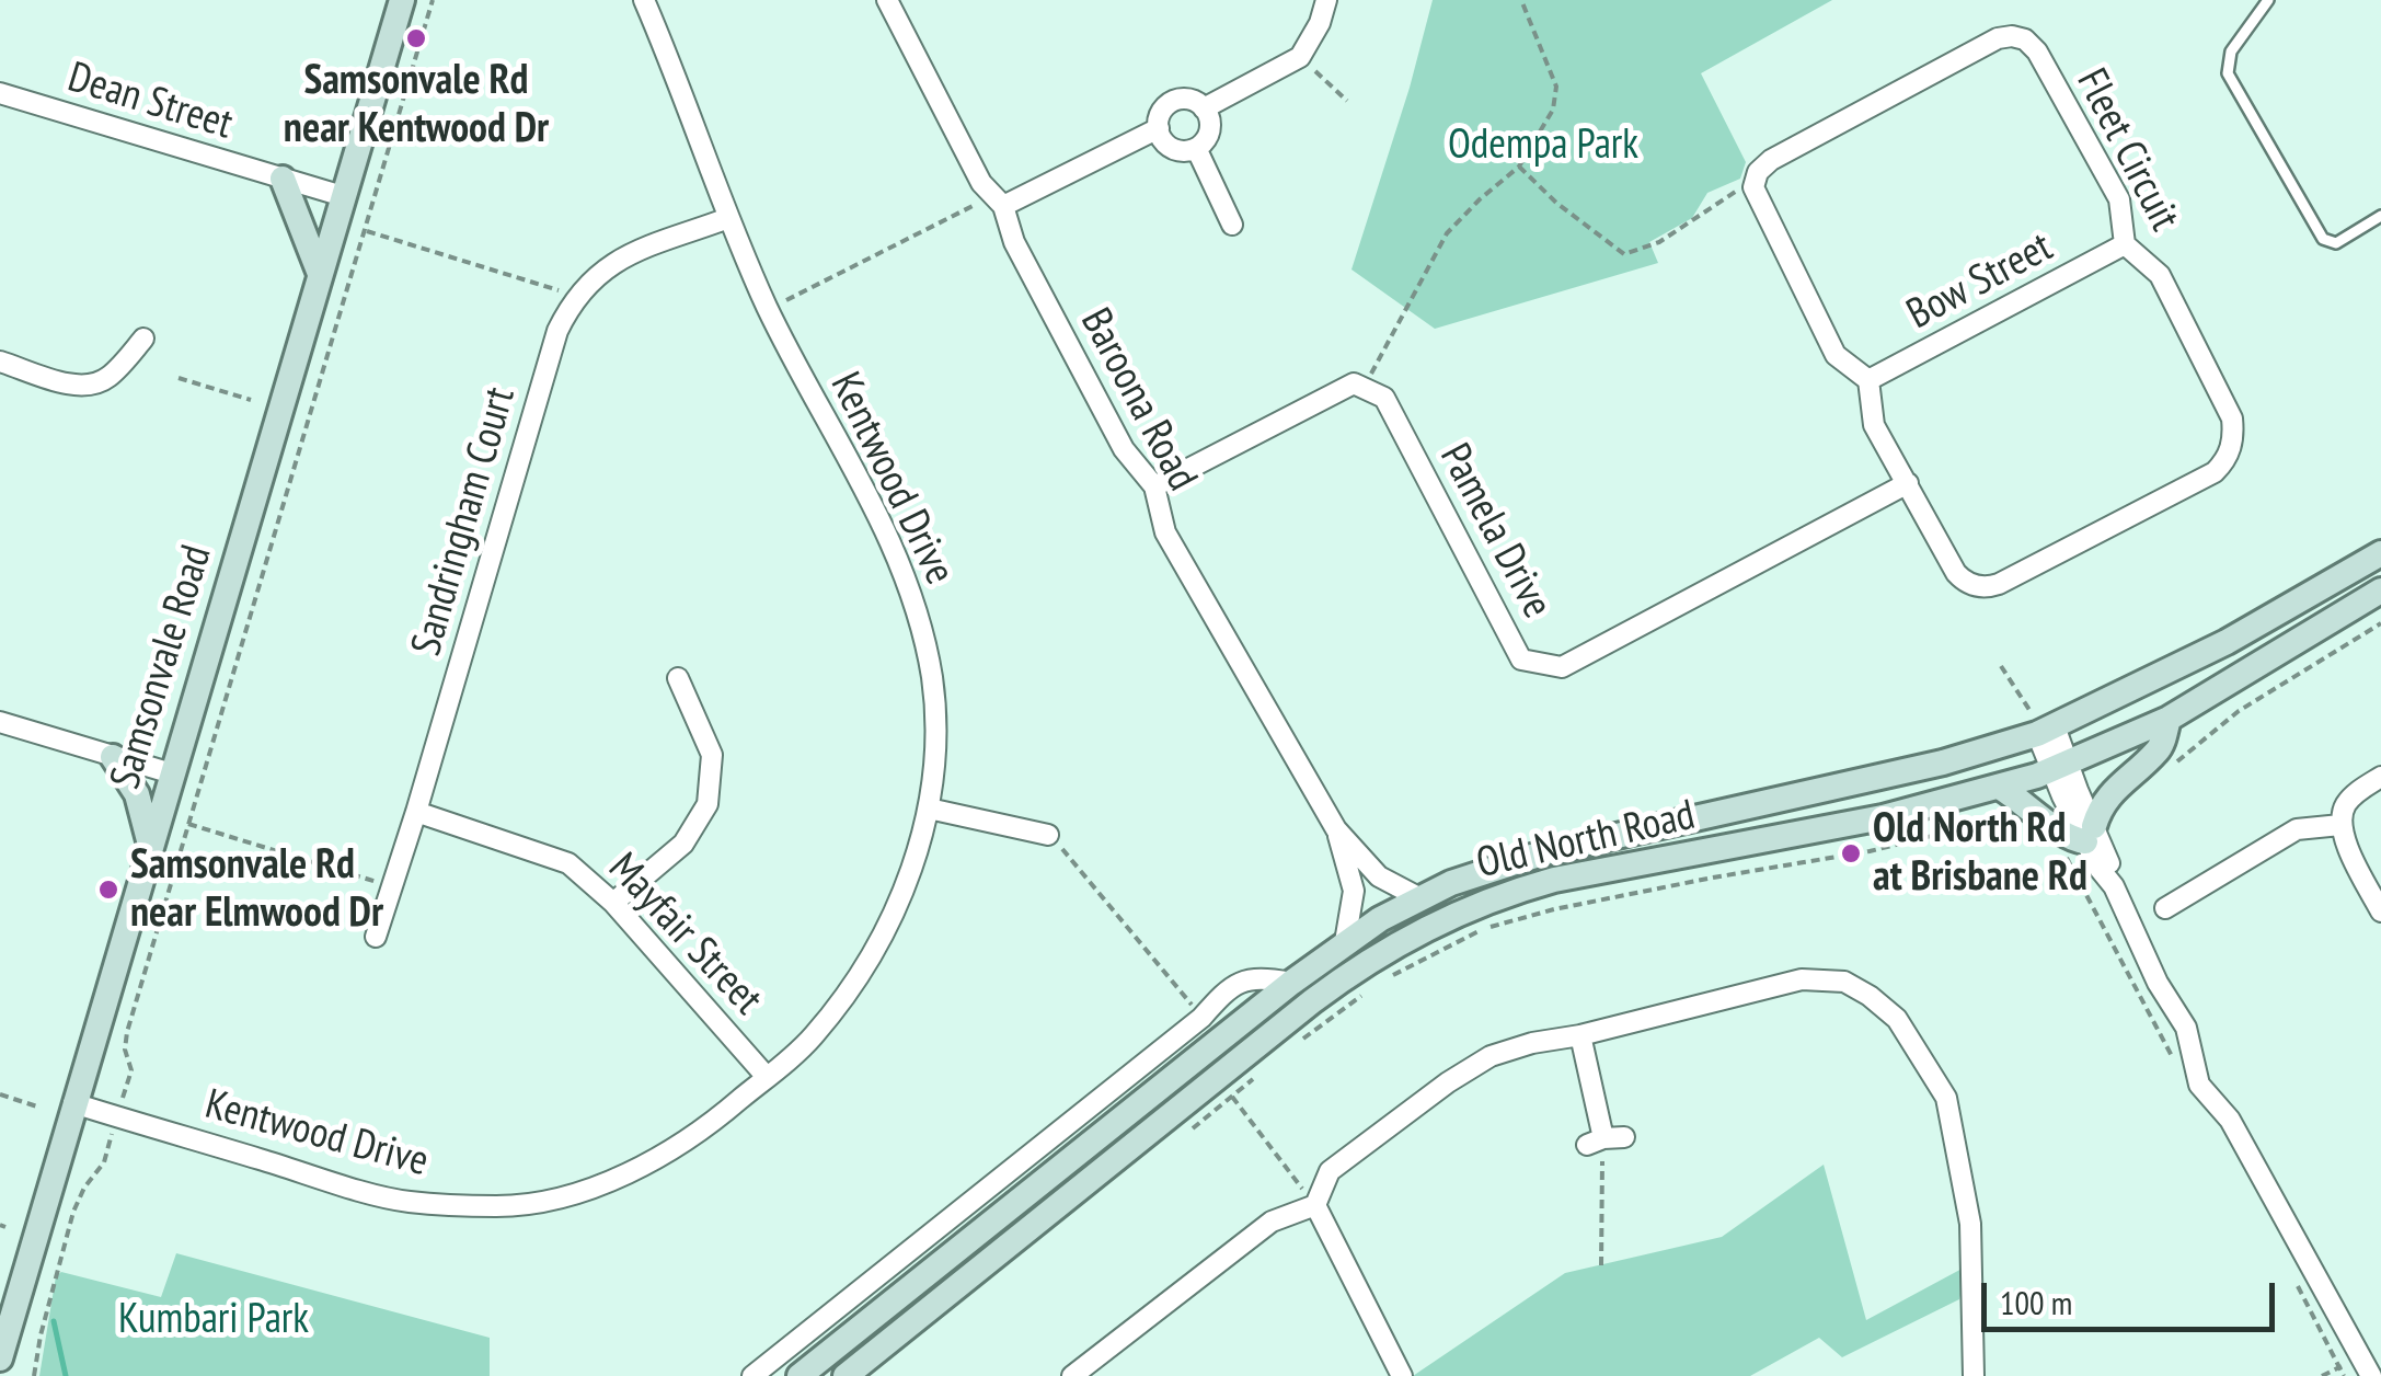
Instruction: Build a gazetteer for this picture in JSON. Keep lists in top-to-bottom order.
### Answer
{
  "streets": {
    "main road": ["Samsonvale Road", "Old North Road"],
    "street": [
      "Dean Street",
      "Fleet Circuit",
      "Bow Street",
      "Baroona Road",
      "Kentwood Drive",
      "Sandringham Court",
      "Pamela Drive",
      "Mayfair Street"
    ]
  },
  "crossings": [
    ["Dean Street", "Samsonvale Road"],
    ["Fleet Circuit", "Bow Street"],
    ["Fleet Circuit", "Pamela Drive"],
    ["Baroona Road", "Old North Road"],
    ["Kentwood Drive", "Sandringham Court"],
    ["Kentwood Drive", "Samsonvale Road"],
    ["Kentwood Drive", "Mayfair Street"],
    ["Sandringham Court", "Mayfair Street"]
  ],
  "parks": ["Odempa Park", "Kumbari Park"],
  "places": ["Samsonvale Rd near Kentwood Dr", "Old North Rd at Brisbane Rd", "Samsonvale Rd near Elmwood Dr"],
  "scale_bar": "100 m"
}
